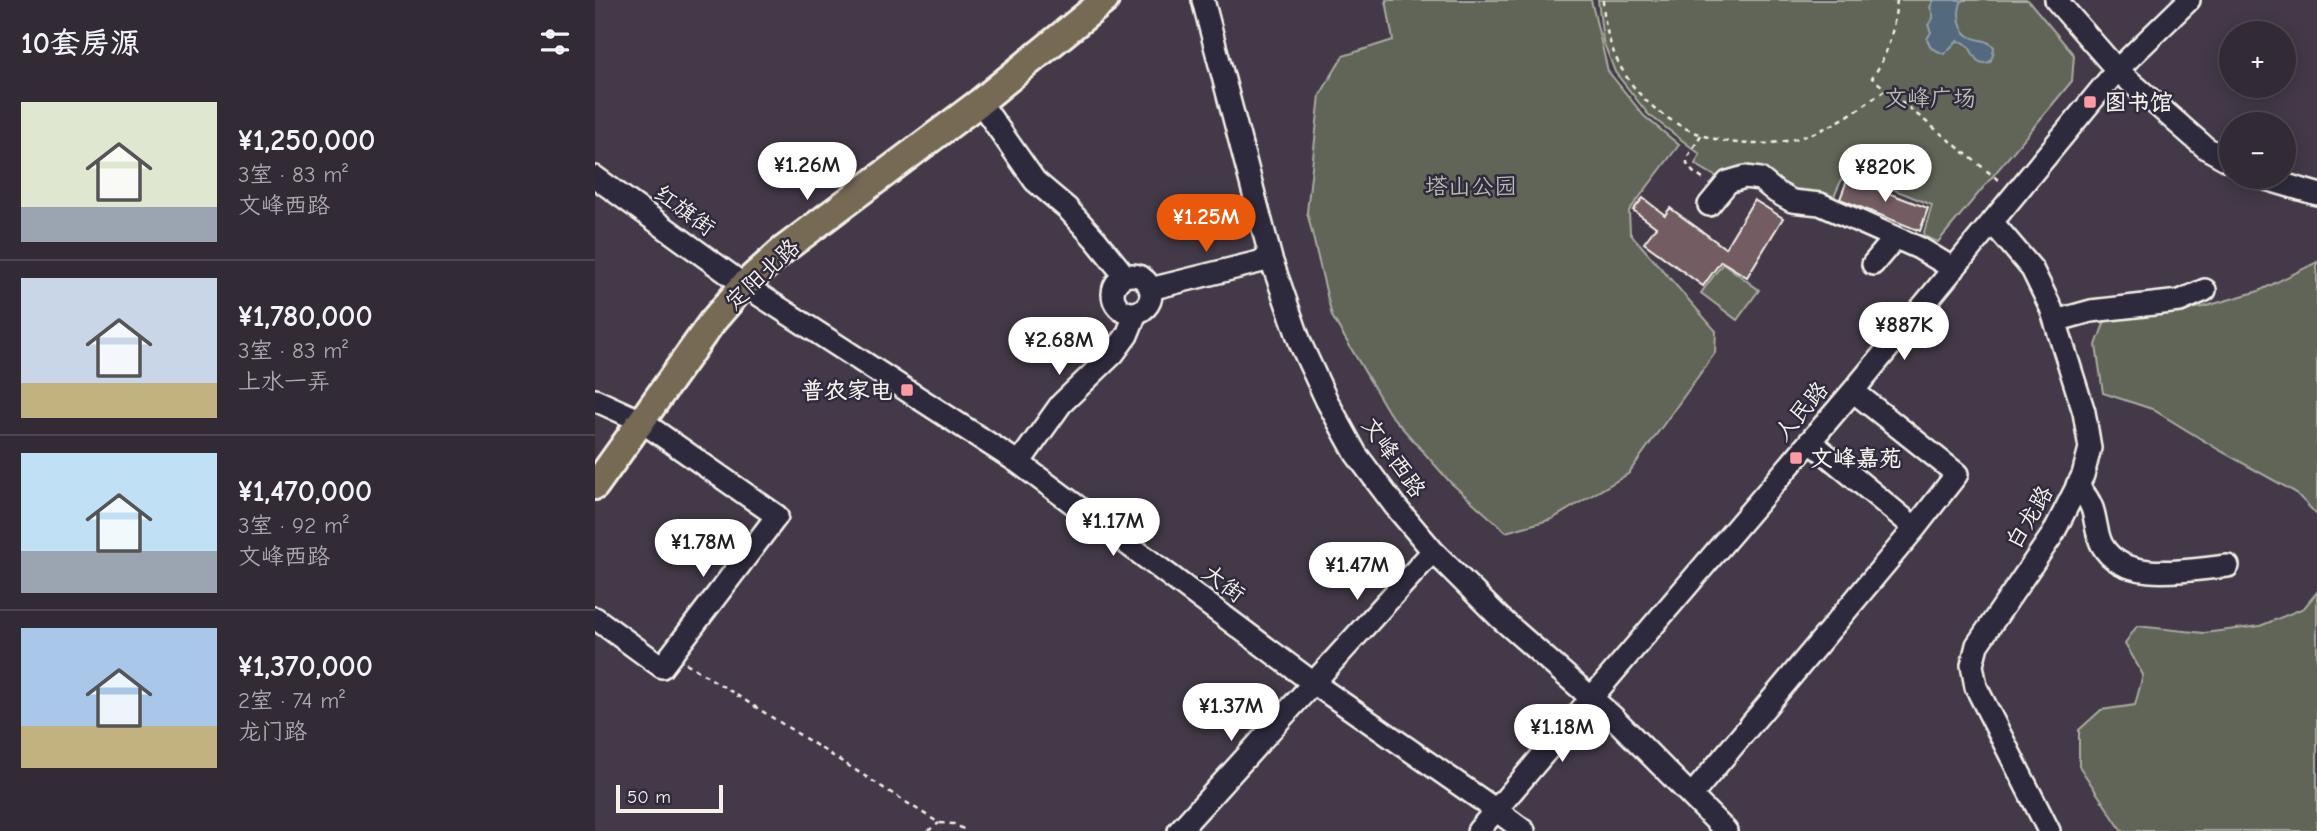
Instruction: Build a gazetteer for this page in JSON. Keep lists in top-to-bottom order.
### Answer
{
  "streets": {
    "main road": ["定阳北路"],
    "street": [
      "红旗街",
      "人民路",
      "文峰西路",
      "白龙路",
      "大街"
    ]
  },
  "crossings": [
    ["红旗街", "定阳北路"],
    ["红旗街", "大街"],
    ["定阳北路", "大街"],
    ["人民路", "文峰西路"],
    ["人民路", "白龙路"],
    ["人民路", "大街"]
  ],
  "parks": ["文峰广场", "塔山公园"],
  "places": {
    "transit": ["图书馆", "普农家电", "文峰嘉苑"]
  },
  "scale_bar": "50 m",
  "page": {
    "heading": "10套房源",
    "map_buttons": ["+", "−"],
    "list": [
      {
        "name": "¥1,250,000",
        "note": "3室 · 83 m² · 文峰西路"
      },
      {
        "name": "¥1,780,000",
        "note": "3室 · 83 m² · 上水一弄"
      },
      {
        "name": "¥1,470,000",
        "note": "3室 · 92 m² · 文峰西路"
      },
      {
        "name": "¥1,370,000",
        "note": "2室 · 74 m² · 龙门路"
      }
    ],
    "price": [
      "¥1.26M",
      "¥820K",
      "¥1.25M",
      "¥887K",
      "¥2.68M",
      "¥1.17M",
      "¥1.78M",
      "¥1.47M",
      "¥1.37M",
      "¥1.18M"
    ],
    "scale": "50 m"
  }
}
